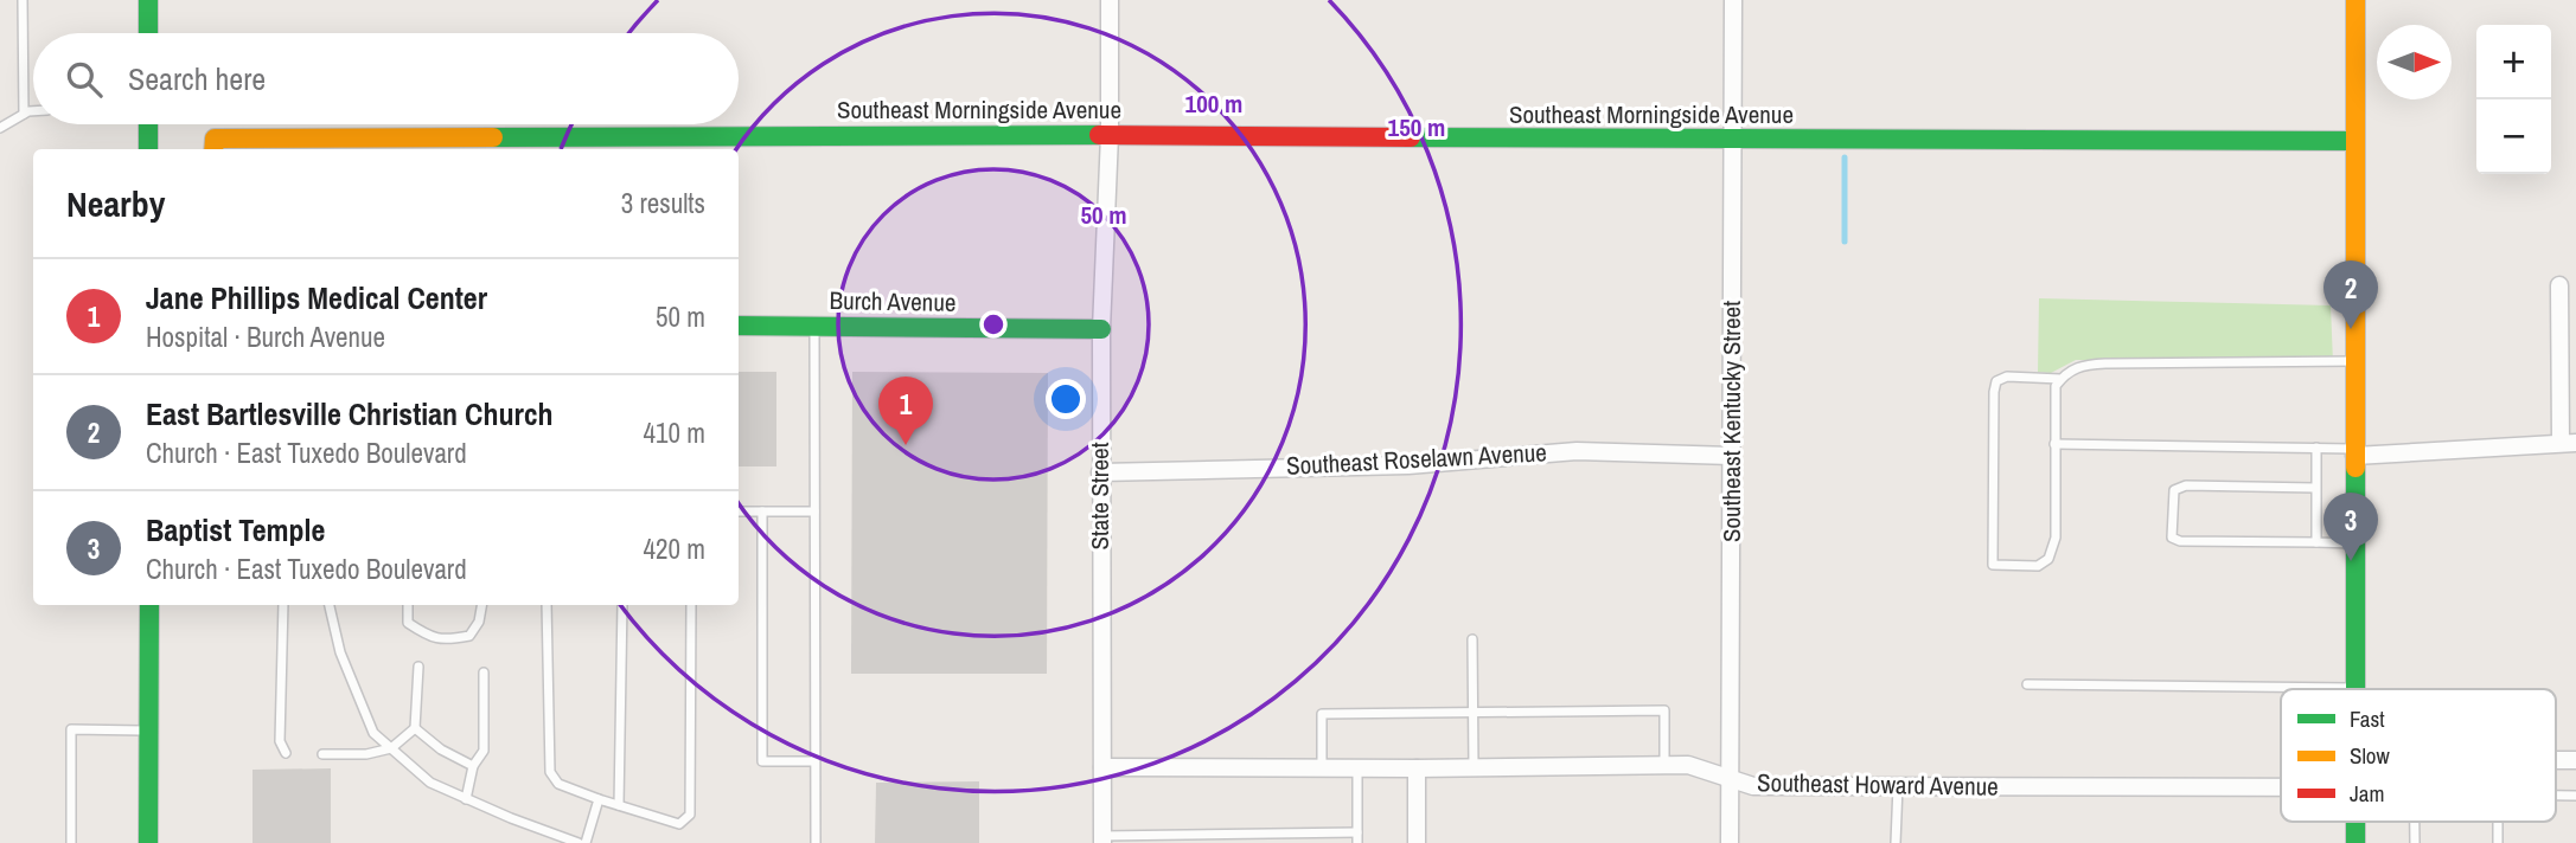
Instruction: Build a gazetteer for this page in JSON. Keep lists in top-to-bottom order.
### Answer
{
  "streets": {
    "street": [
      "Southeast Morningside Avenue",
      "Burch Avenue",
      "Southeast Kentucky Street",
      "Southeast Roselawn Avenue",
      "State Street",
      "Southeast Howard Avenue"
    ]
  },
  "crossings": [
    ["Southeast Morningside Avenue", "Southeast Kentucky Street"],
    ["Southeast Morningside Avenue", "State Street"],
    ["Burch Avenue", "State Street"],
    ["Southeast Kentucky Street", "Southeast Roselawn Avenue"],
    ["Southeast Kentucky Street", "Southeast Howard Avenue"],
    ["Southeast Roselawn Avenue", "State Street"],
    ["State Street", "Southeast Howard Avenue"]
  ],
  "legend": ["Fast", "Slow", "Jam"],
  "north": "right",
  "page": {
    "map_buttons": ["+", "−"],
    "search": "Search here",
    "heading": ["Nearby", "3 results"],
    "list": [
      {
        "mark": "1",
        "name": "Jane Phillips Medical Center",
        "note": "Hospital · Burch Avenue",
        "value": "50 m"
      },
      {
        "mark": "2",
        "name": "East Bartlesville Christian Church",
        "note": "Church · East Tuxedo Boulevard",
        "value": "410 m"
      },
      {
        "mark": "3",
        "name": "Baptist Temple",
        "note": "Church · East Tuxedo Boulevard",
        "value": "420 m"
      }
    ],
    "pins": ["2", "1", "3"]
  },
  "rings": ["100 m", "150 m", "50 m"]
}
